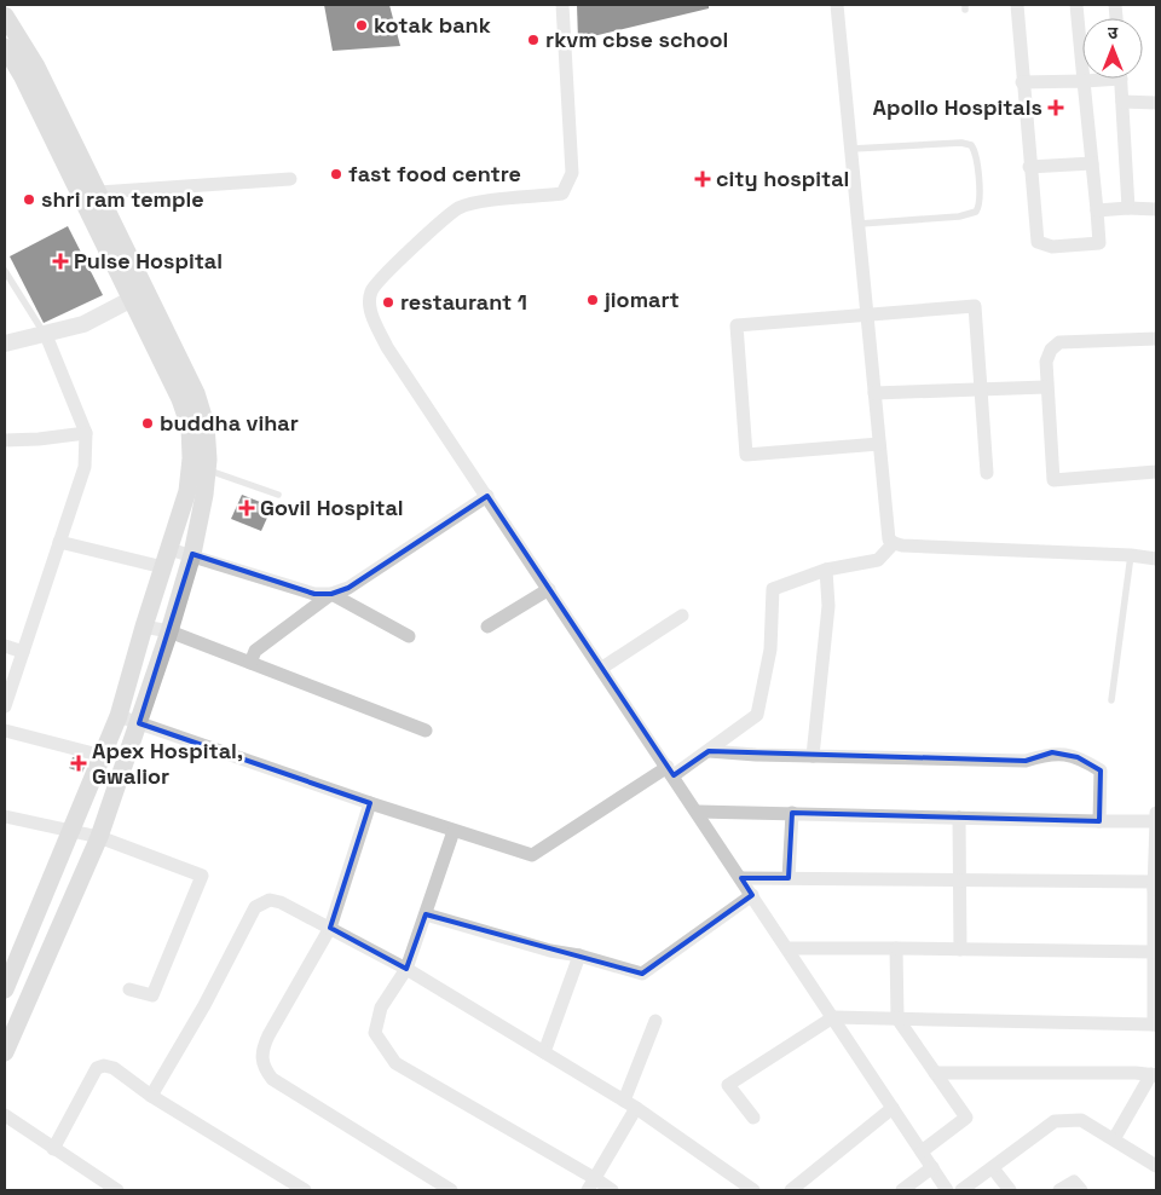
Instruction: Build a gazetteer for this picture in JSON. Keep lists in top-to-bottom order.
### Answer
{
  "places": {
    "other": [
      "kotak bank",
      "rkvm cbse school",
      "fast food centre",
      "shri ram temple",
      "jiomart",
      "restaurant 1",
      "buddha vihar"
    ],
    "health": [
      "Apollo Hospitals",
      "city hospital",
      "Pulse Hospital",
      "Govil Hospital",
      "Apex Hospital, Gwalior"
    ]
  },
  "north": "top"
}
